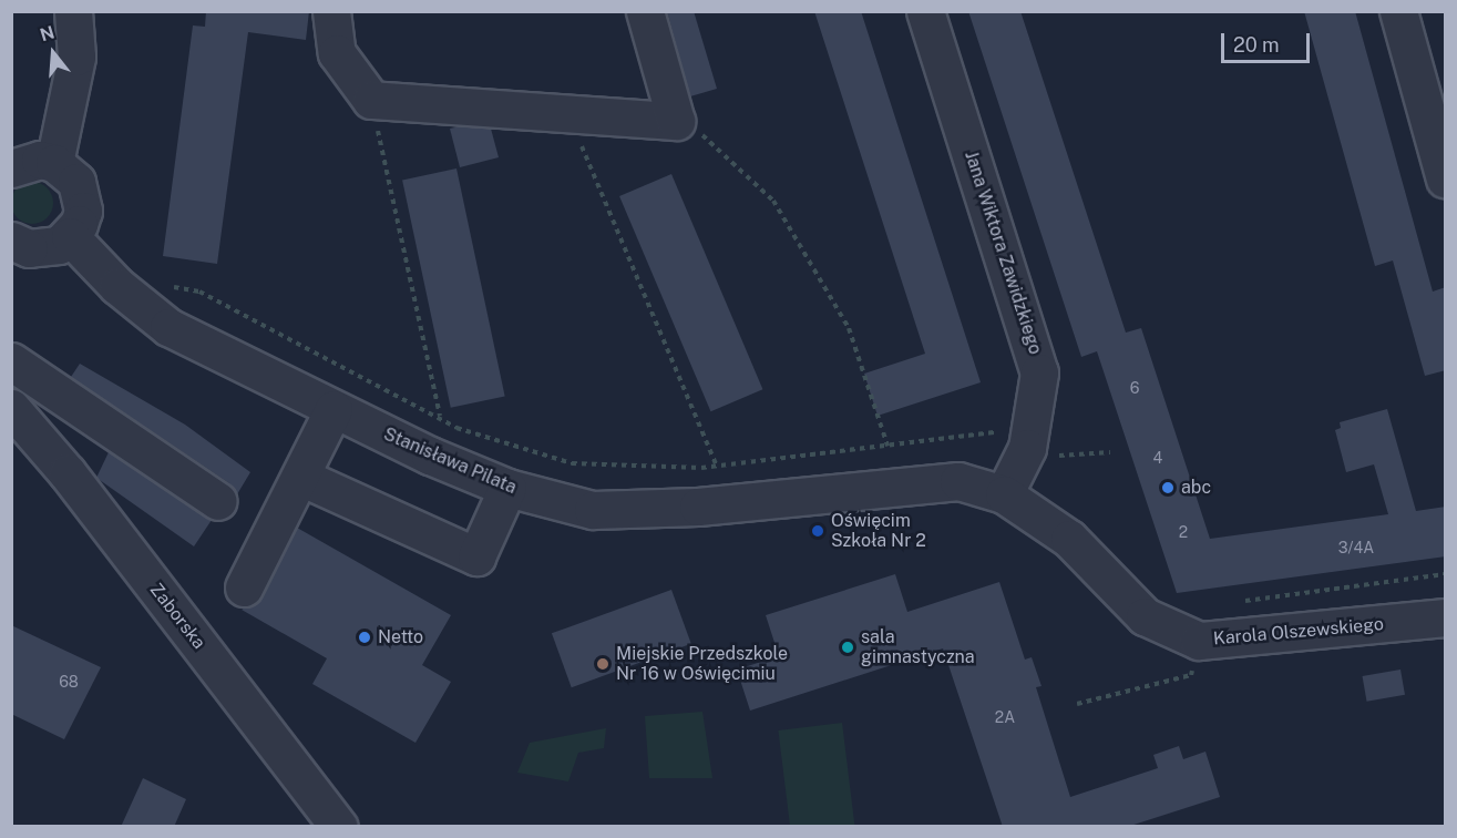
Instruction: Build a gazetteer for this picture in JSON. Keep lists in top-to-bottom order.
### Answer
{
  "streets": {
    "street": [
      "Jana Wiktora Zawidzkiego",
      "Stanisława Pilata",
      "Zaborska",
      "Karola Olszewskiego"
    ]
  },
  "crossings": [
    ["Jana Wiktora Zawidzkiego", "Stanisława Pilata"],
    ["Jana Wiktora Zawidzkiego", "Karola Olszewskiego"],
    ["Stanisława Pilata", "Karola Olszewskiego"]
  ],
  "places": [
    "abc",
    "Oświęcim Szkoła Nr 2",
    "Netto",
    "sala gimnastyczna",
    "Miejskie Przedszkole Nr 16 w Oświęcimiu"
  ],
  "house_numbers": [
    "6",
    "4",
    "2",
    "3/4A",
    "68",
    "2A"
  ],
  "scale_bar": "20 m",
  "north": "top"
}
